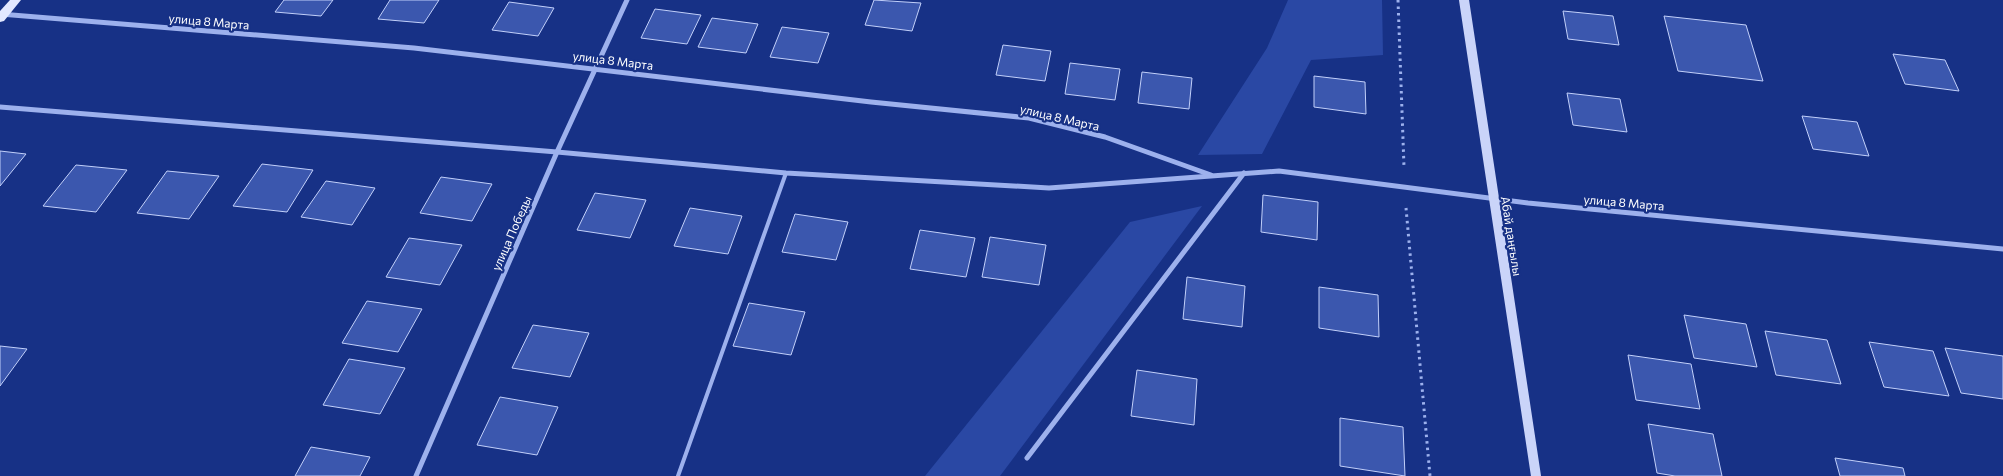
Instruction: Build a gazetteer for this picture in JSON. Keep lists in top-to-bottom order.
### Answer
{
  "streets": {
    "main road": ["Абай даңғылы"],
    "street": ["улица 8 Марта", "улица Победы"]
  },
  "crossings": [
    ["улица 8 Марта", "улица Победы"],
    ["улица 8 Марта", "Абай даңғылы"]
  ]
}
